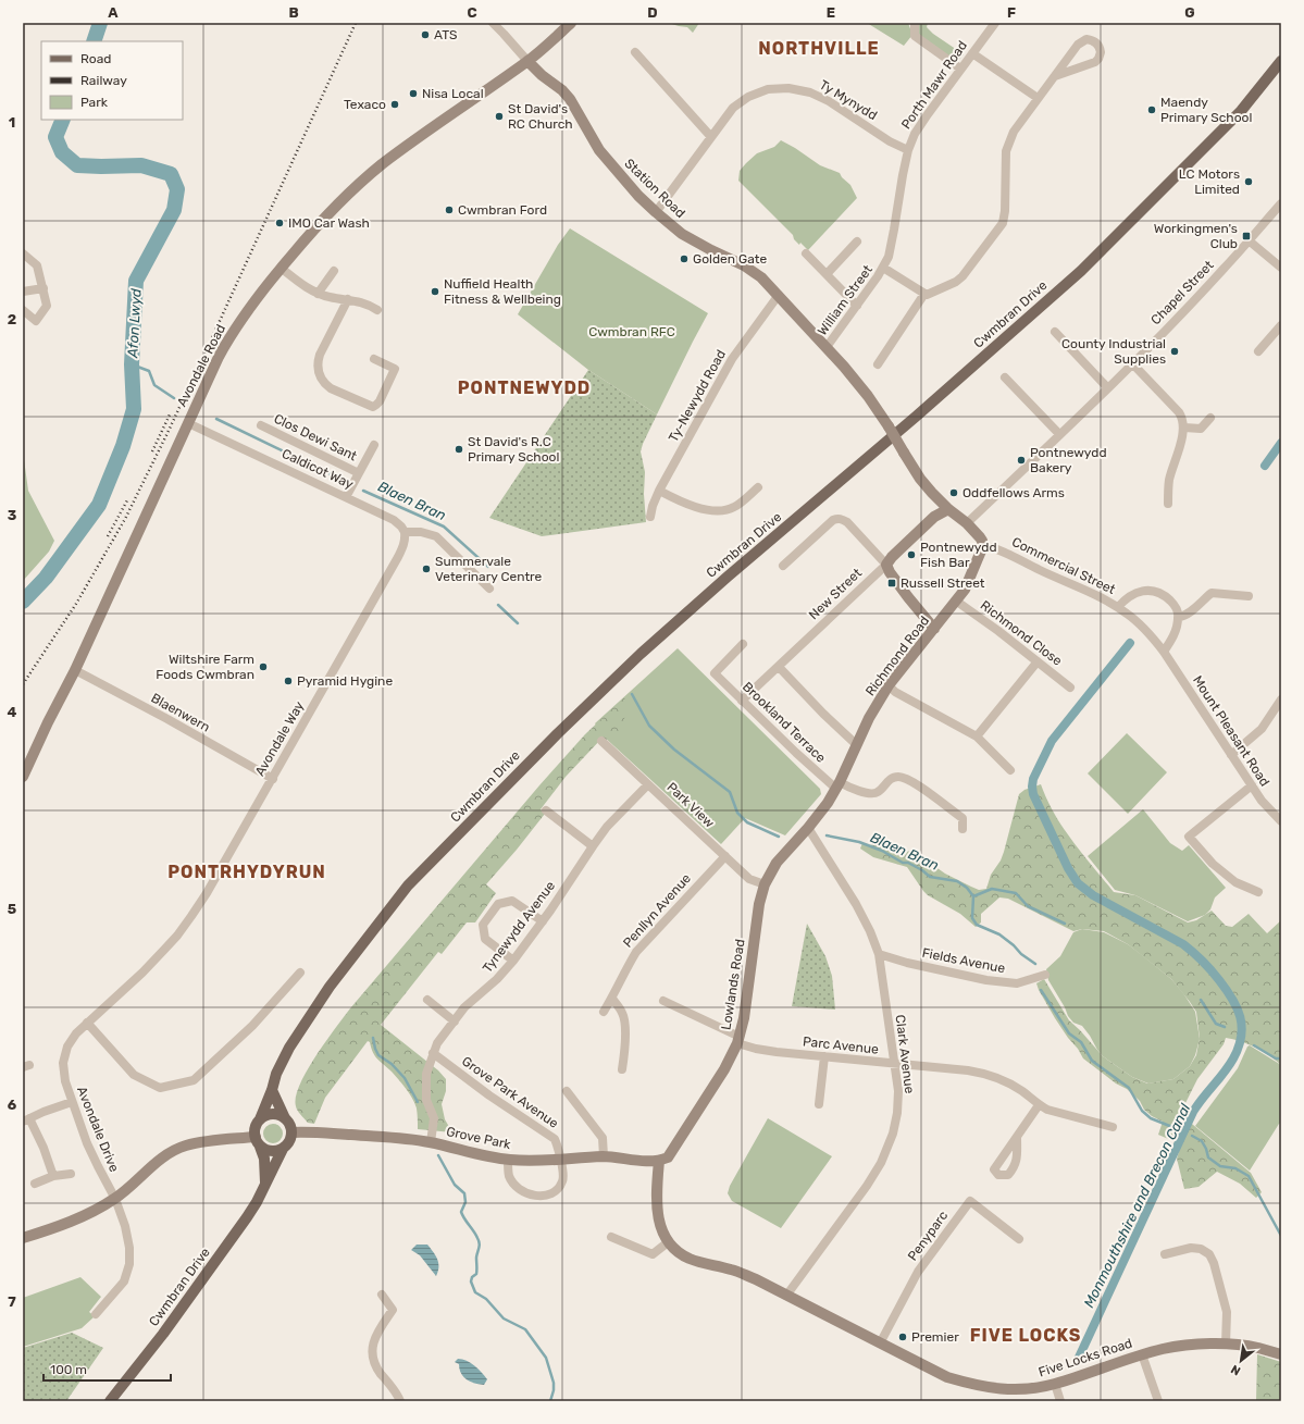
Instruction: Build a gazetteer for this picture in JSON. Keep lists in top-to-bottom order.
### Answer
{
  "streets": {
    "main road": ["Cwmbran Drive"],
    "street": [
      "Porth Mawr Road",
      "Ty Mynydd",
      "Station Road",
      "Chapel Street",
      "William Street",
      "Avondale Road",
      "Ty-Newydd Road",
      "Clos Dewi Sant",
      "Caldicot Way",
      "Commercial Street",
      "New Street",
      "Richmond Close",
      "Richmond Road",
      "Blaenwern",
      "Brookland Terrace",
      "Mount Pleasant Road",
      "Avondale Way",
      "Park View",
      "Penllyn Avenue",
      "Tynewydd Avenue",
      "Fields Avenue",
      "Lowlands Road",
      "Parc Avenue",
      "Clark Avenue",
      "Grove Park Avenue",
      "Avondale Drive",
      "Grove Park",
      "Penyparc",
      "Five Locks Road"
    ]
  },
  "crossings": [
    ["Porth Mawr Road", "Ty Mynydd"],
    ["Porth Mawr Road", "William Street"],
    ["Ty Mynydd", "Station Road"],
    ["Station Road", "William Street"],
    ["Station Road", "Avondale Road"],
    ["Station Road", "Ty-Newydd Road"],
    ["Station Road", "New Street"],
    ["Cwmbran Drive", "Grove Park"],
    ["Avondale Road", "Caldicot Way"],
    ["Avondale Road", "Blaenwern"],
    ["Caldicot Way", "Avondale Way"],
    ["Commercial Street", "Richmond Road"],
    ["Commercial Street", "Mount Pleasant Road"],
    ["New Street", "Brookland Terrace"],
    ["Richmond Close", "Richmond Road"],
    ["Richmond Road", "Brookland Terrace"],
    ["Richmond Road", "Lowlands Road"],
    ["Richmond Road", "Clark Avenue"],
    ["Blaenwern", "Avondale Way"],
    ["Avondale Way", "Avondale Drive"],
    ["Park View", "Penllyn Avenue"],
    ["Park View", "Tynewydd Avenue"],
    ["Park View", "Lowlands Road"],
    ["Tynewydd Avenue", "Grove Park Avenue"],
    ["Tynewydd Avenue", "Grove Park"],
    ["Fields Avenue", "Clark Avenue"],
    ["Lowlands Road", "Parc Avenue"],
    ["Lowlands Road", "Clark Avenue"],
    ["Lowlands Road", "Grove Park"],
    ["Parc Avenue", "Clark Avenue"],
    ["Clark Avenue", "Five Locks Road"],
    ["Grove Park Avenue", "Grove Park"],
    ["Penyparc", "Five Locks Road"]
  ],
  "districts": [
    "NORTHVILLE",
    "PONTNEWYDD",
    "PONTRHYDYRUN",
    "FIVE LOCKS"
  ],
  "water": ["Afon Lwyd", "Blaen Bran", "Monmouthshire and Brecon Canal"],
  "parks": ["Cwmbran RFC"],
  "places": {
    "other": [
      "ATS",
      "Nisa Local",
      "Texaco",
      "Maendy Primary School",
      "St David's RC Church",
      "LC Motors Limited",
      "Cwmbran Ford",
      "IMO Car Wash",
      "Golden Gate",
      "Nuffield Health Fitness & Wellbeing",
      "County Industrial Supplies",
      "St David's R.C Primary School",
      "Pontnewydd Bakery",
      "Oddfellows Arms",
      "Pontnewydd Fish Bar",
      "Summervale Veterinary Centre",
      "Wiltshire Farm Foods Cwmbran",
      "Pyramid Hygine",
      "Premier"
    ],
    "transit": ["Workingmen's Club", "Russell Street"]
  },
  "legend": ["Road", "Railway", "Park"],
  "scale_bar": "100 m",
  "north": "bottom left",
  "grid": {
    "columns": [
      "A",
      "B",
      "C",
      "D",
      "E",
      "F",
      "G"
    ],
    "rows": [
      "1",
      "2",
      "3",
      "4",
      "5",
      "6",
      "7"
    ]
  }
}
